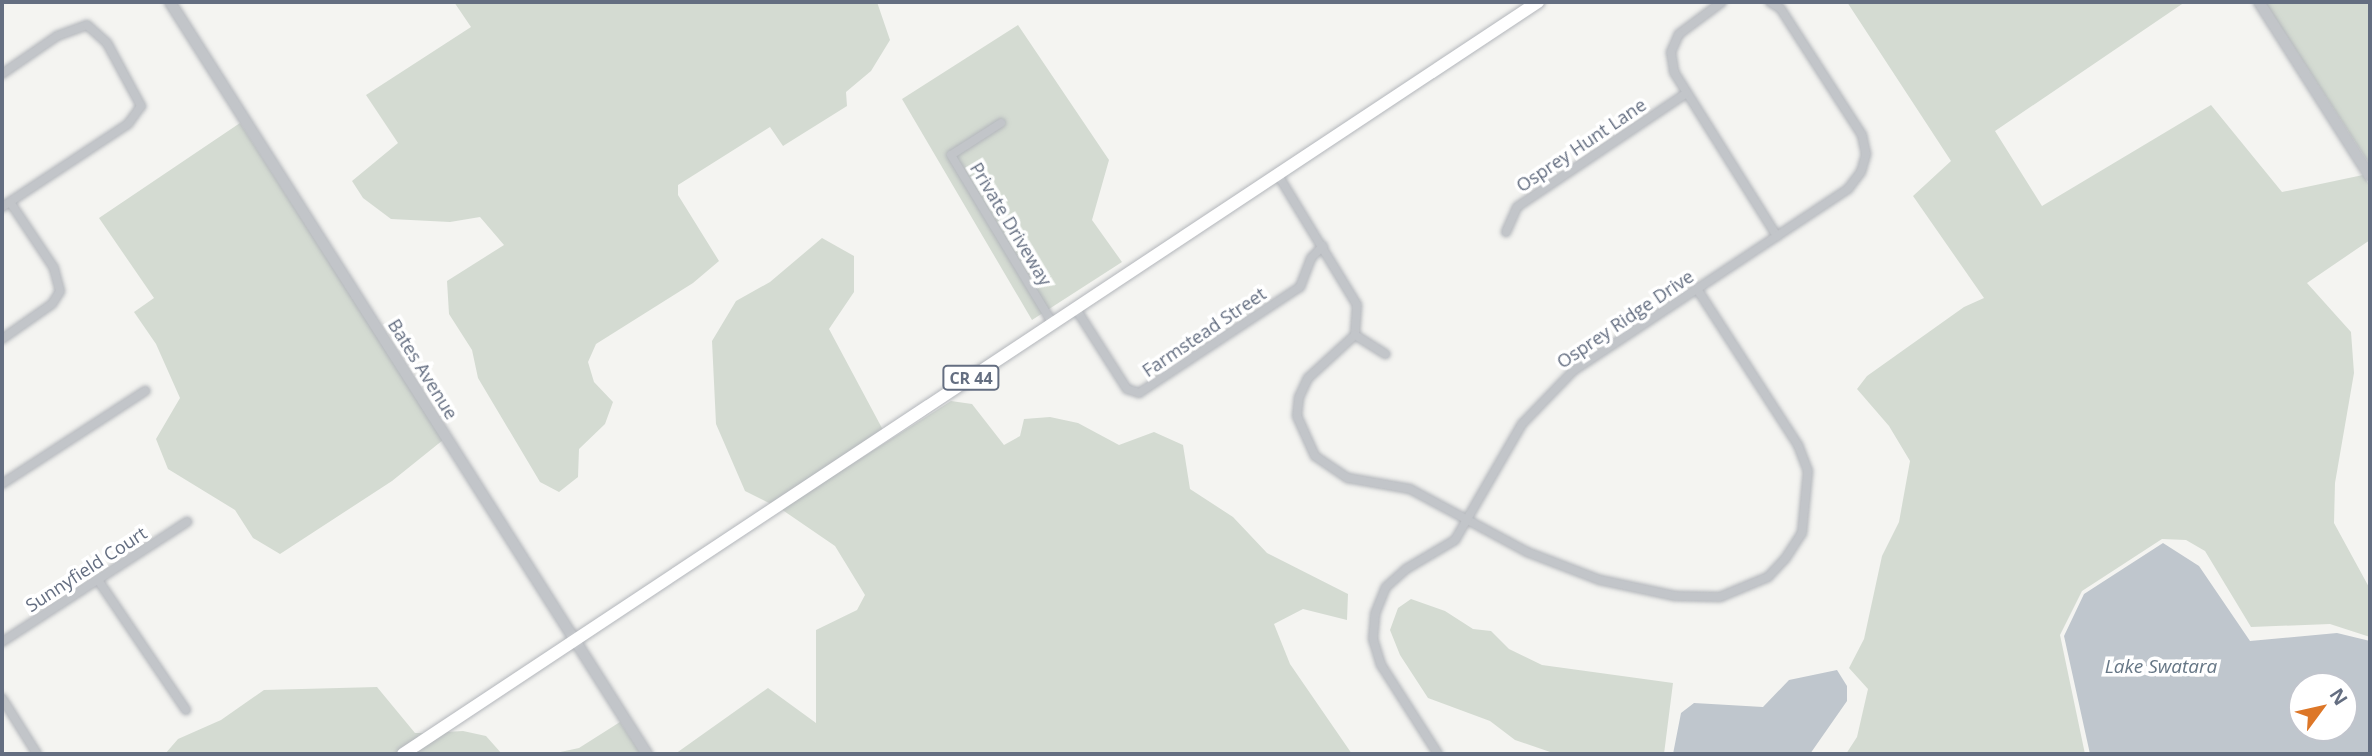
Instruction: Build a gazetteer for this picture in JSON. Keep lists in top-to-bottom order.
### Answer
{
  "streets": {
    "main road": ["CR 44"],
    "street": [
      "Osprey Hunt Lane",
      "Private Driveway",
      "Osprey Ridge Drive",
      "Farmstead Street",
      "Bates Avenue",
      "Sunnyfield Court"
    ]
  },
  "crossings": [
    ["Private Driveway", "CR 44"],
    ["Farmstead Street", "CR 44"],
    ["Bates Avenue", "CR 44"]
  ],
  "water": ["Lake Swatara"],
  "north": "top right"
}
